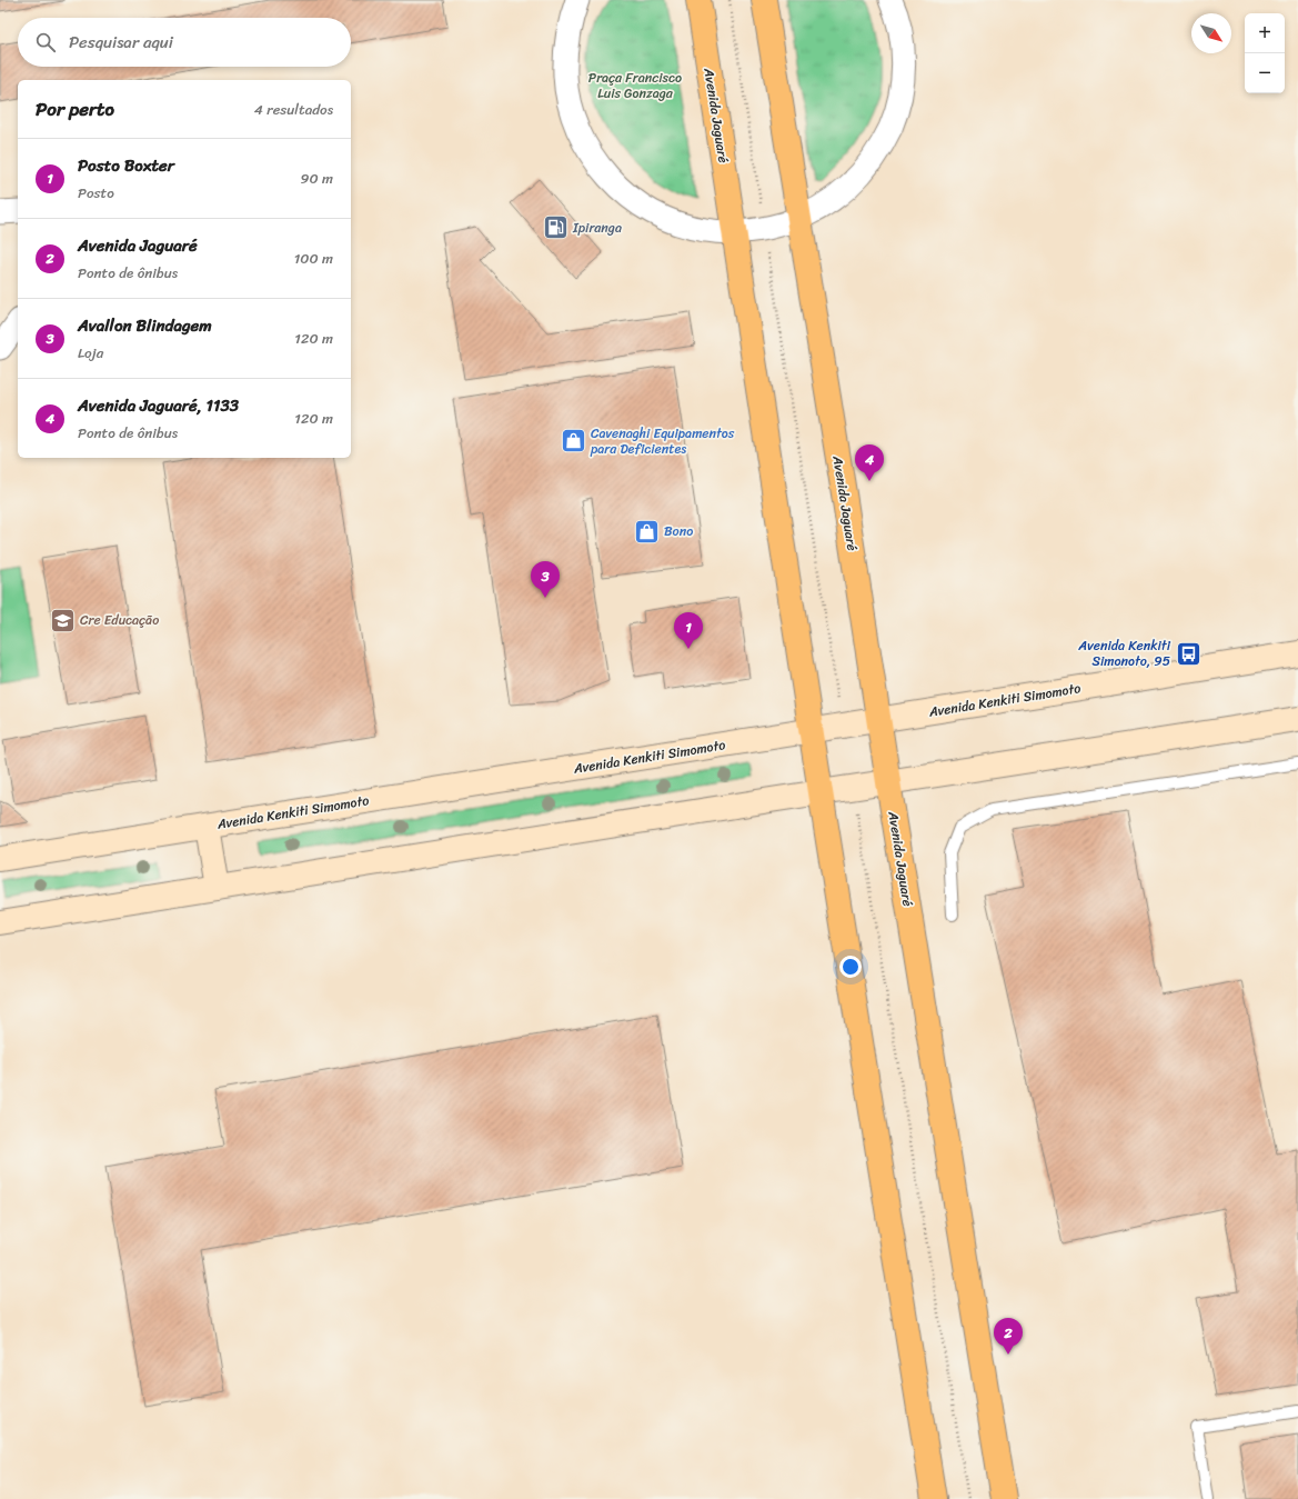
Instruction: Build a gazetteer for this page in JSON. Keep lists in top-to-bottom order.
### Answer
{
  "streets": {
    "highway": ["Avenida Jaguaré"],
    "main road": ["Avenida Kenkiti Simomoto"]
  },
  "crossings": [
    ["Avenida Jaguaré", "Avenida Kenkiti Simomoto"]
  ],
  "parks": ["Praça Francisco Luis Gonzaga"],
  "places": {
    "fuel station": ["Ipiranga"],
    "shop": ["Cavenaghi Equipamentos para Deficientes", "Bono"],
    "school or university": ["Cre Educação"],
    "bus stop": ["Avenida Kenkiti Simonoto, 95"]
  },
  "north": "bottom right",
  "page": {
    "map_buttons": ["+", "−"],
    "search": "Pesquisar aqui",
    "heading": ["Por perto", "4 resultados"],
    "list": [
      {
        "mark": "1",
        "name": "Posto Boxter",
        "note": "Posto",
        "value": "90 m"
      },
      {
        "mark": "2",
        "name": "Avenida Jaguaré",
        "note": "Ponto de ônibus",
        "value": "100 m"
      },
      {
        "mark": "3",
        "name": "Avallon Blindagem",
        "note": "Loja",
        "value": "120 m"
      },
      {
        "mark": "4",
        "name": "Avenida Jaguaré, 1133",
        "note": "Ponto de ônibus",
        "value": "120 m"
      }
    ],
    "pins": [
      "4",
      "3",
      "1",
      "2"
    ]
  }
}
